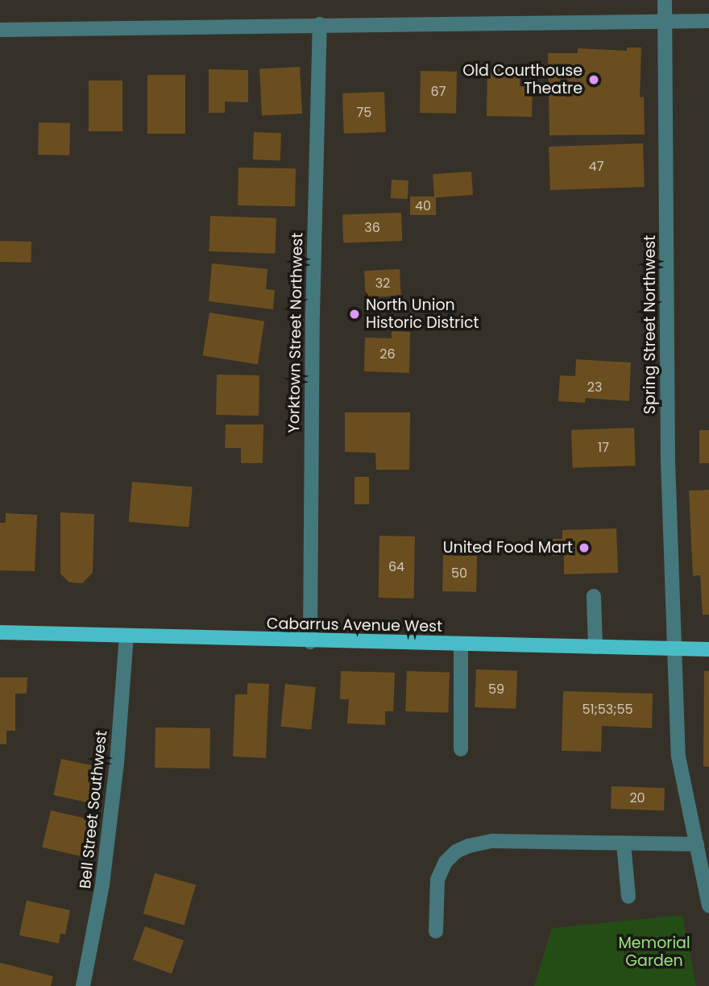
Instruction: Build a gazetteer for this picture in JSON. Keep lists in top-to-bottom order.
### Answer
{
  "streets": {
    "main road": ["Cabarrus Avenue West"],
    "street": ["Spring Street Northwest", "Yorktown Street Northwest", "Bell Street Southwest"]
  },
  "crossings": [
    ["Spring Street Northwest", "Cabarrus Avenue West"],
    ["Yorktown Street Northwest", "Cabarrus Avenue West"],
    ["Cabarrus Avenue West", "Bell Street Southwest"]
  ],
  "parks": ["Memorial Garden"],
  "places": ["Old Courthouse Theatre", "North Union Historic District", "United Food Mart"],
  "house_numbers": [
    "67",
    "75",
    "47",
    "40",
    "36",
    "32",
    "26",
    "23",
    "17",
    "64",
    "50",
    "59",
    "51;53;55",
    "20"
  ]
}
